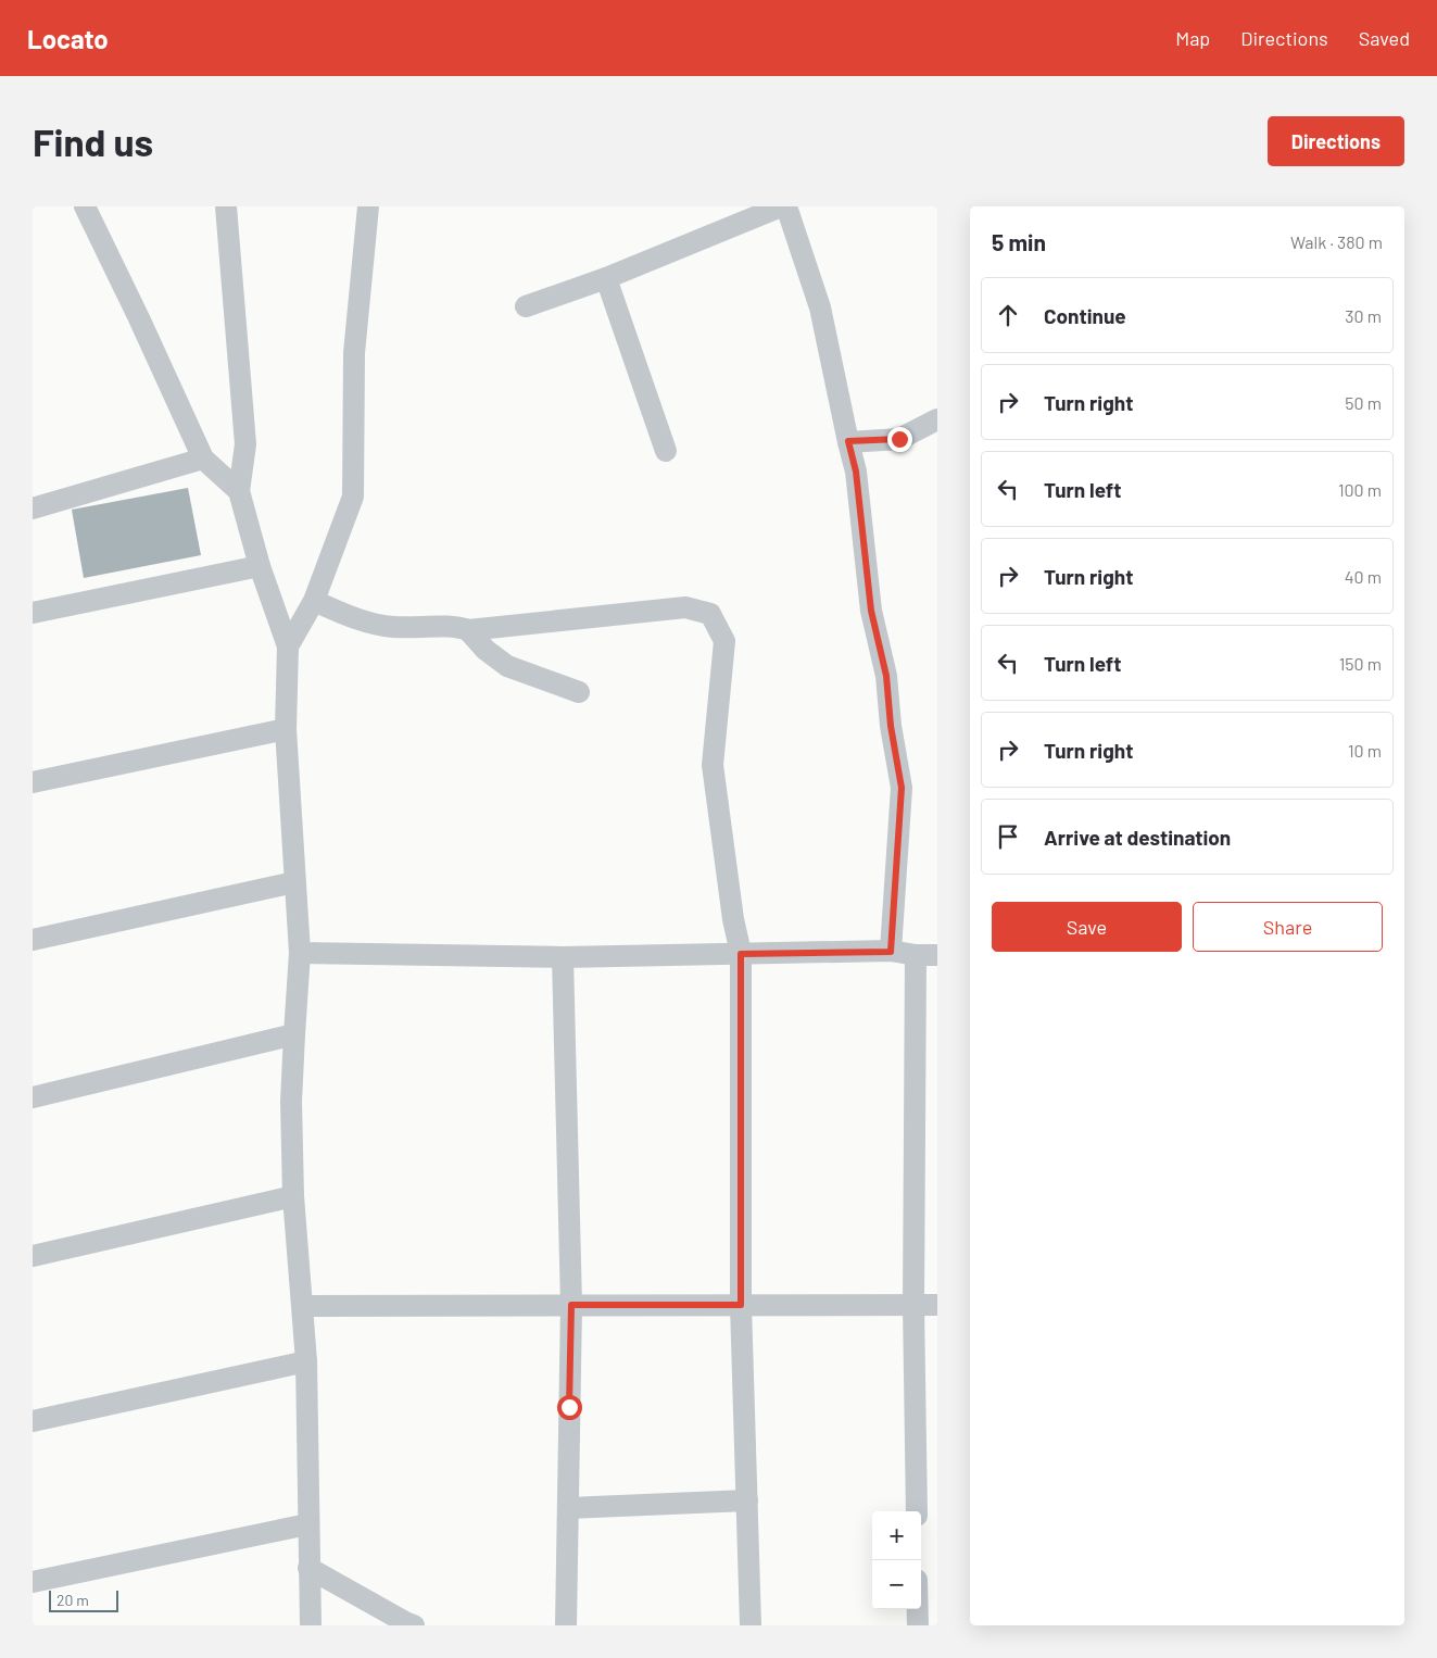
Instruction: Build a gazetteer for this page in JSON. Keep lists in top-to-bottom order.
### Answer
{
  "scale_bar": "20 m",
  "page": {
    "header": "Locato",
    "nav": ["Map", "Directions", "Saved"],
    "buttons": [
      "Directions",
      ["Save", "Share"]
    ],
    "title": "Find us",
    "heading": ["5 min", "Walk · 380 m"],
    "list": [
      ["Continue", "30 m"],
      ["Turn right", "50 m"],
      ["Turn left", "100 m"],
      ["Turn right", "40 m"],
      ["Turn left", "150 m"],
      ["Turn right", "10 m"],
      "Arrive at destination"
    ],
    "map_buttons": ["+", "−"],
    "scale": "20 m"
  }
}
